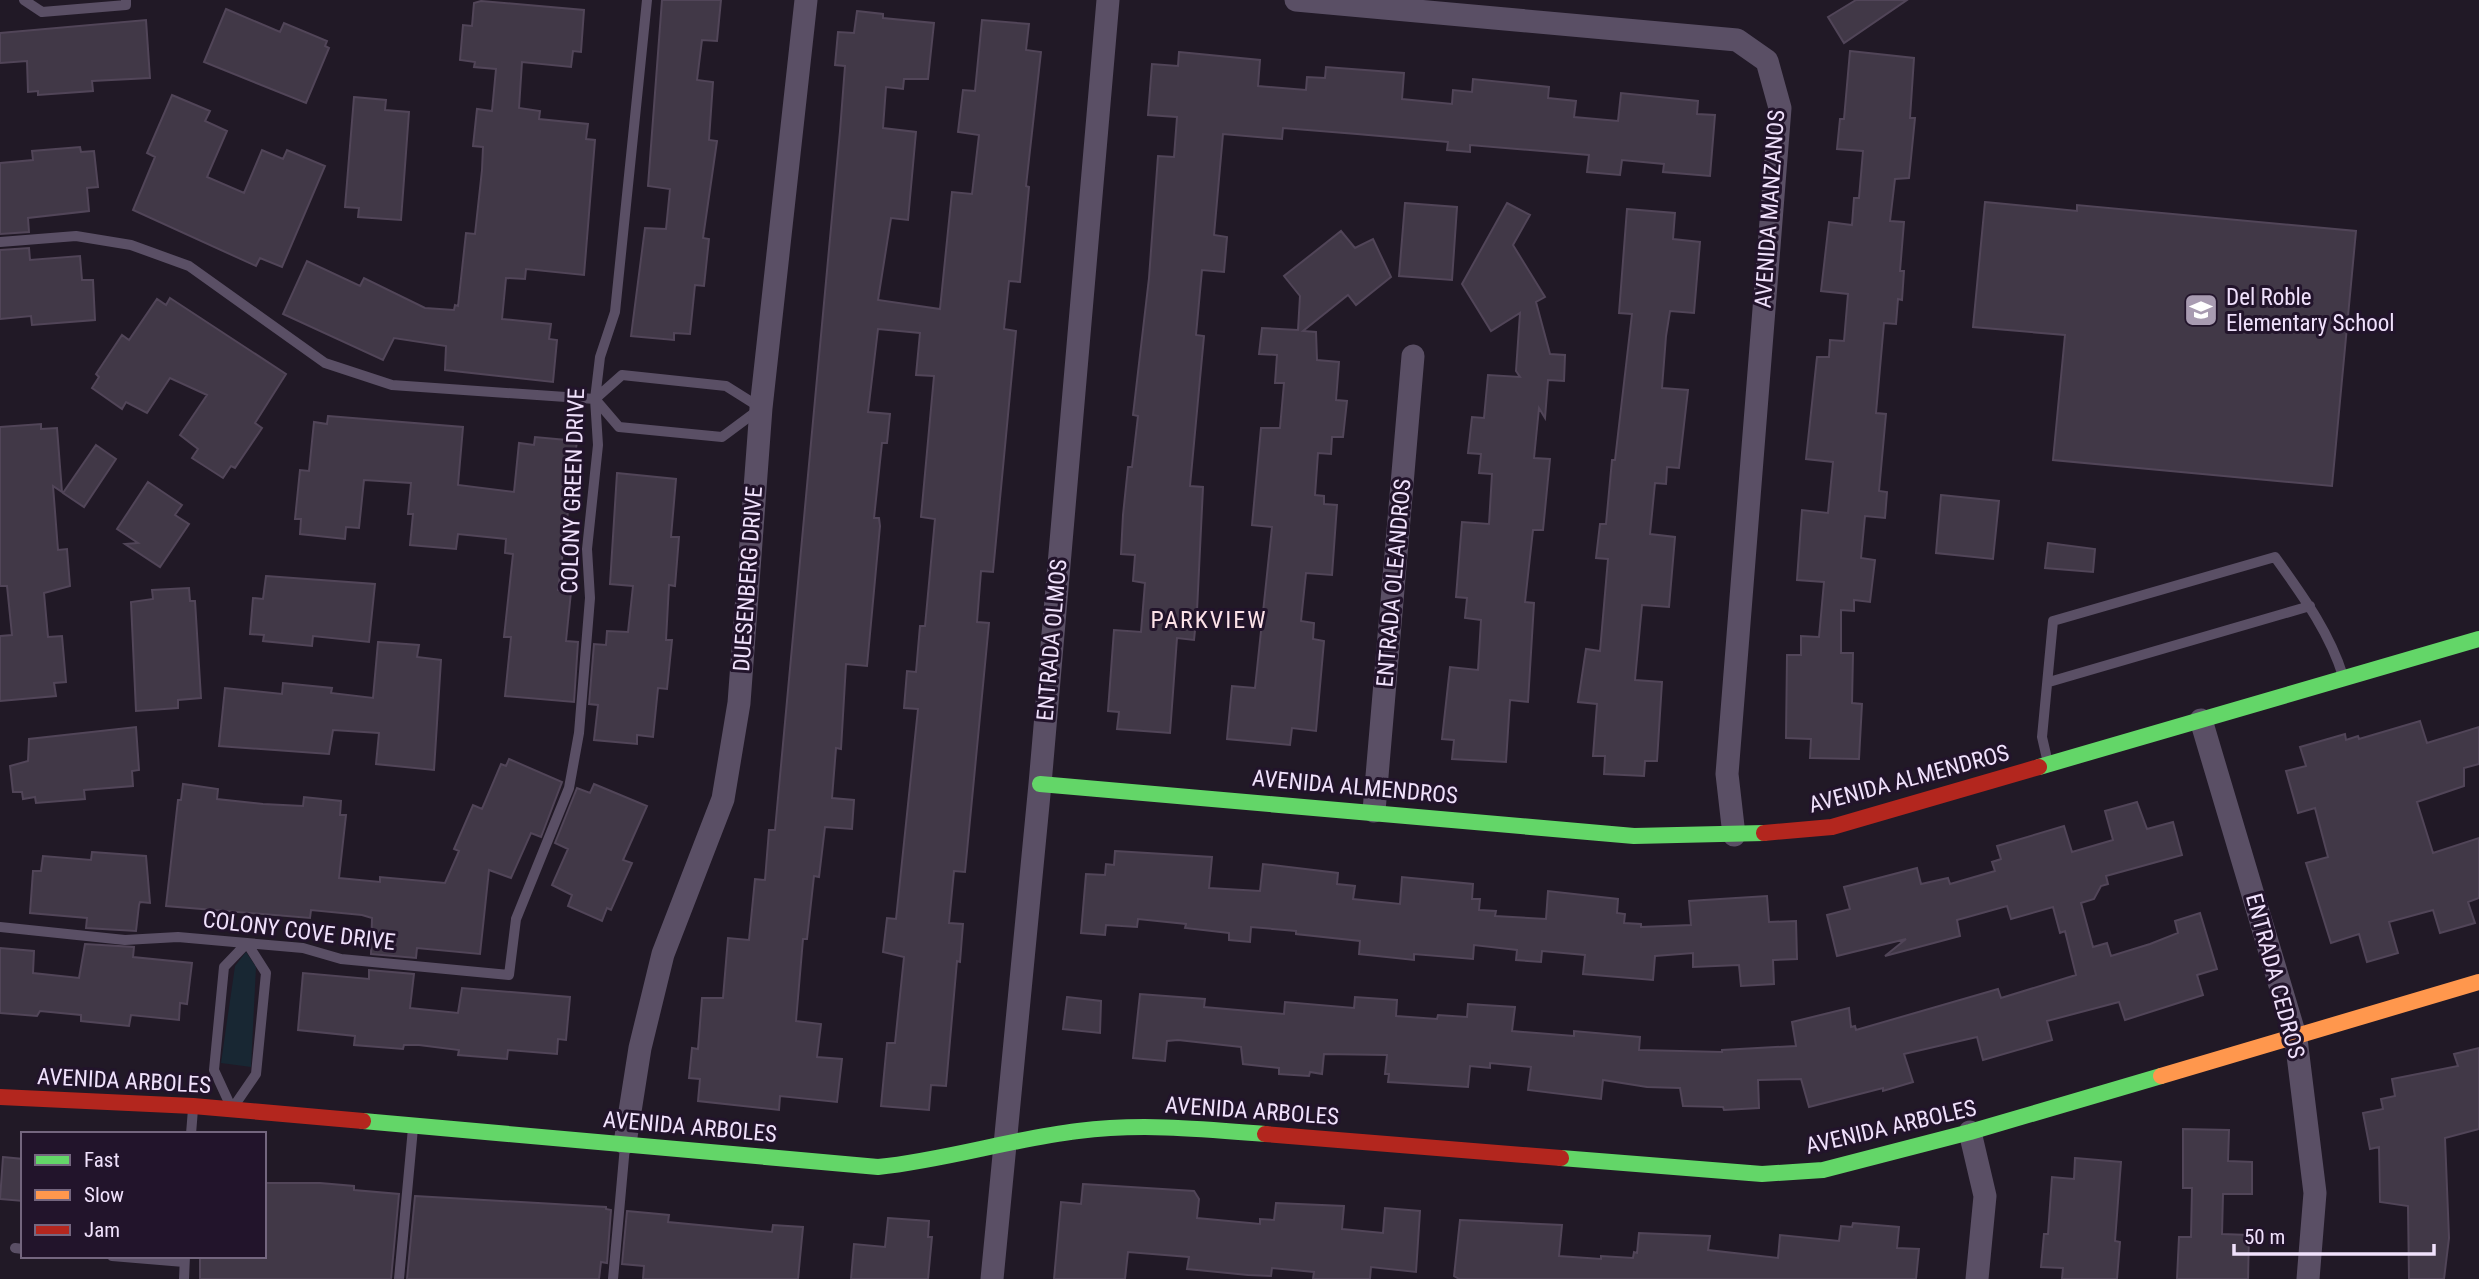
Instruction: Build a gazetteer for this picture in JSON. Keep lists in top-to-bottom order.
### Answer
{
  "streets": {
    "street": [
      "AVENIDA MANZANOS",
      "DUESENBERG DRIVE",
      "ENTRADA OLEANDROS",
      "ENTRADA OLMOS",
      "AVENIDA ALMENDROS",
      "ENTRADA CEDROS",
      "AVENIDA ARBOLES"
    ],
    "lane": ["COLONY GREEN DRIVE", "COLONY COVE DRIVE"]
  },
  "crossings": [
    ["AVENIDA MANZANOS", "AVENIDA ALMENDROS"],
    ["COLONY GREEN DRIVE", "COLONY COVE DRIVE"],
    ["DUESENBERG DRIVE", "AVENIDA ARBOLES"],
    ["ENTRADA OLEANDROS", "AVENIDA ALMENDROS"],
    ["ENTRADA OLMOS", "AVENIDA ALMENDROS"],
    ["ENTRADA OLMOS", "AVENIDA ARBOLES"],
    ["AVENIDA ALMENDROS", "ENTRADA CEDROS"],
    ["ENTRADA CEDROS", "AVENIDA ARBOLES"]
  ],
  "districts": ["PARKVIEW"],
  "places": {
    "school or university": ["Del Roble Elementary School"]
  },
  "legend": ["Fast", "Slow", "Jam"],
  "scale_bar": "50 m"
}
